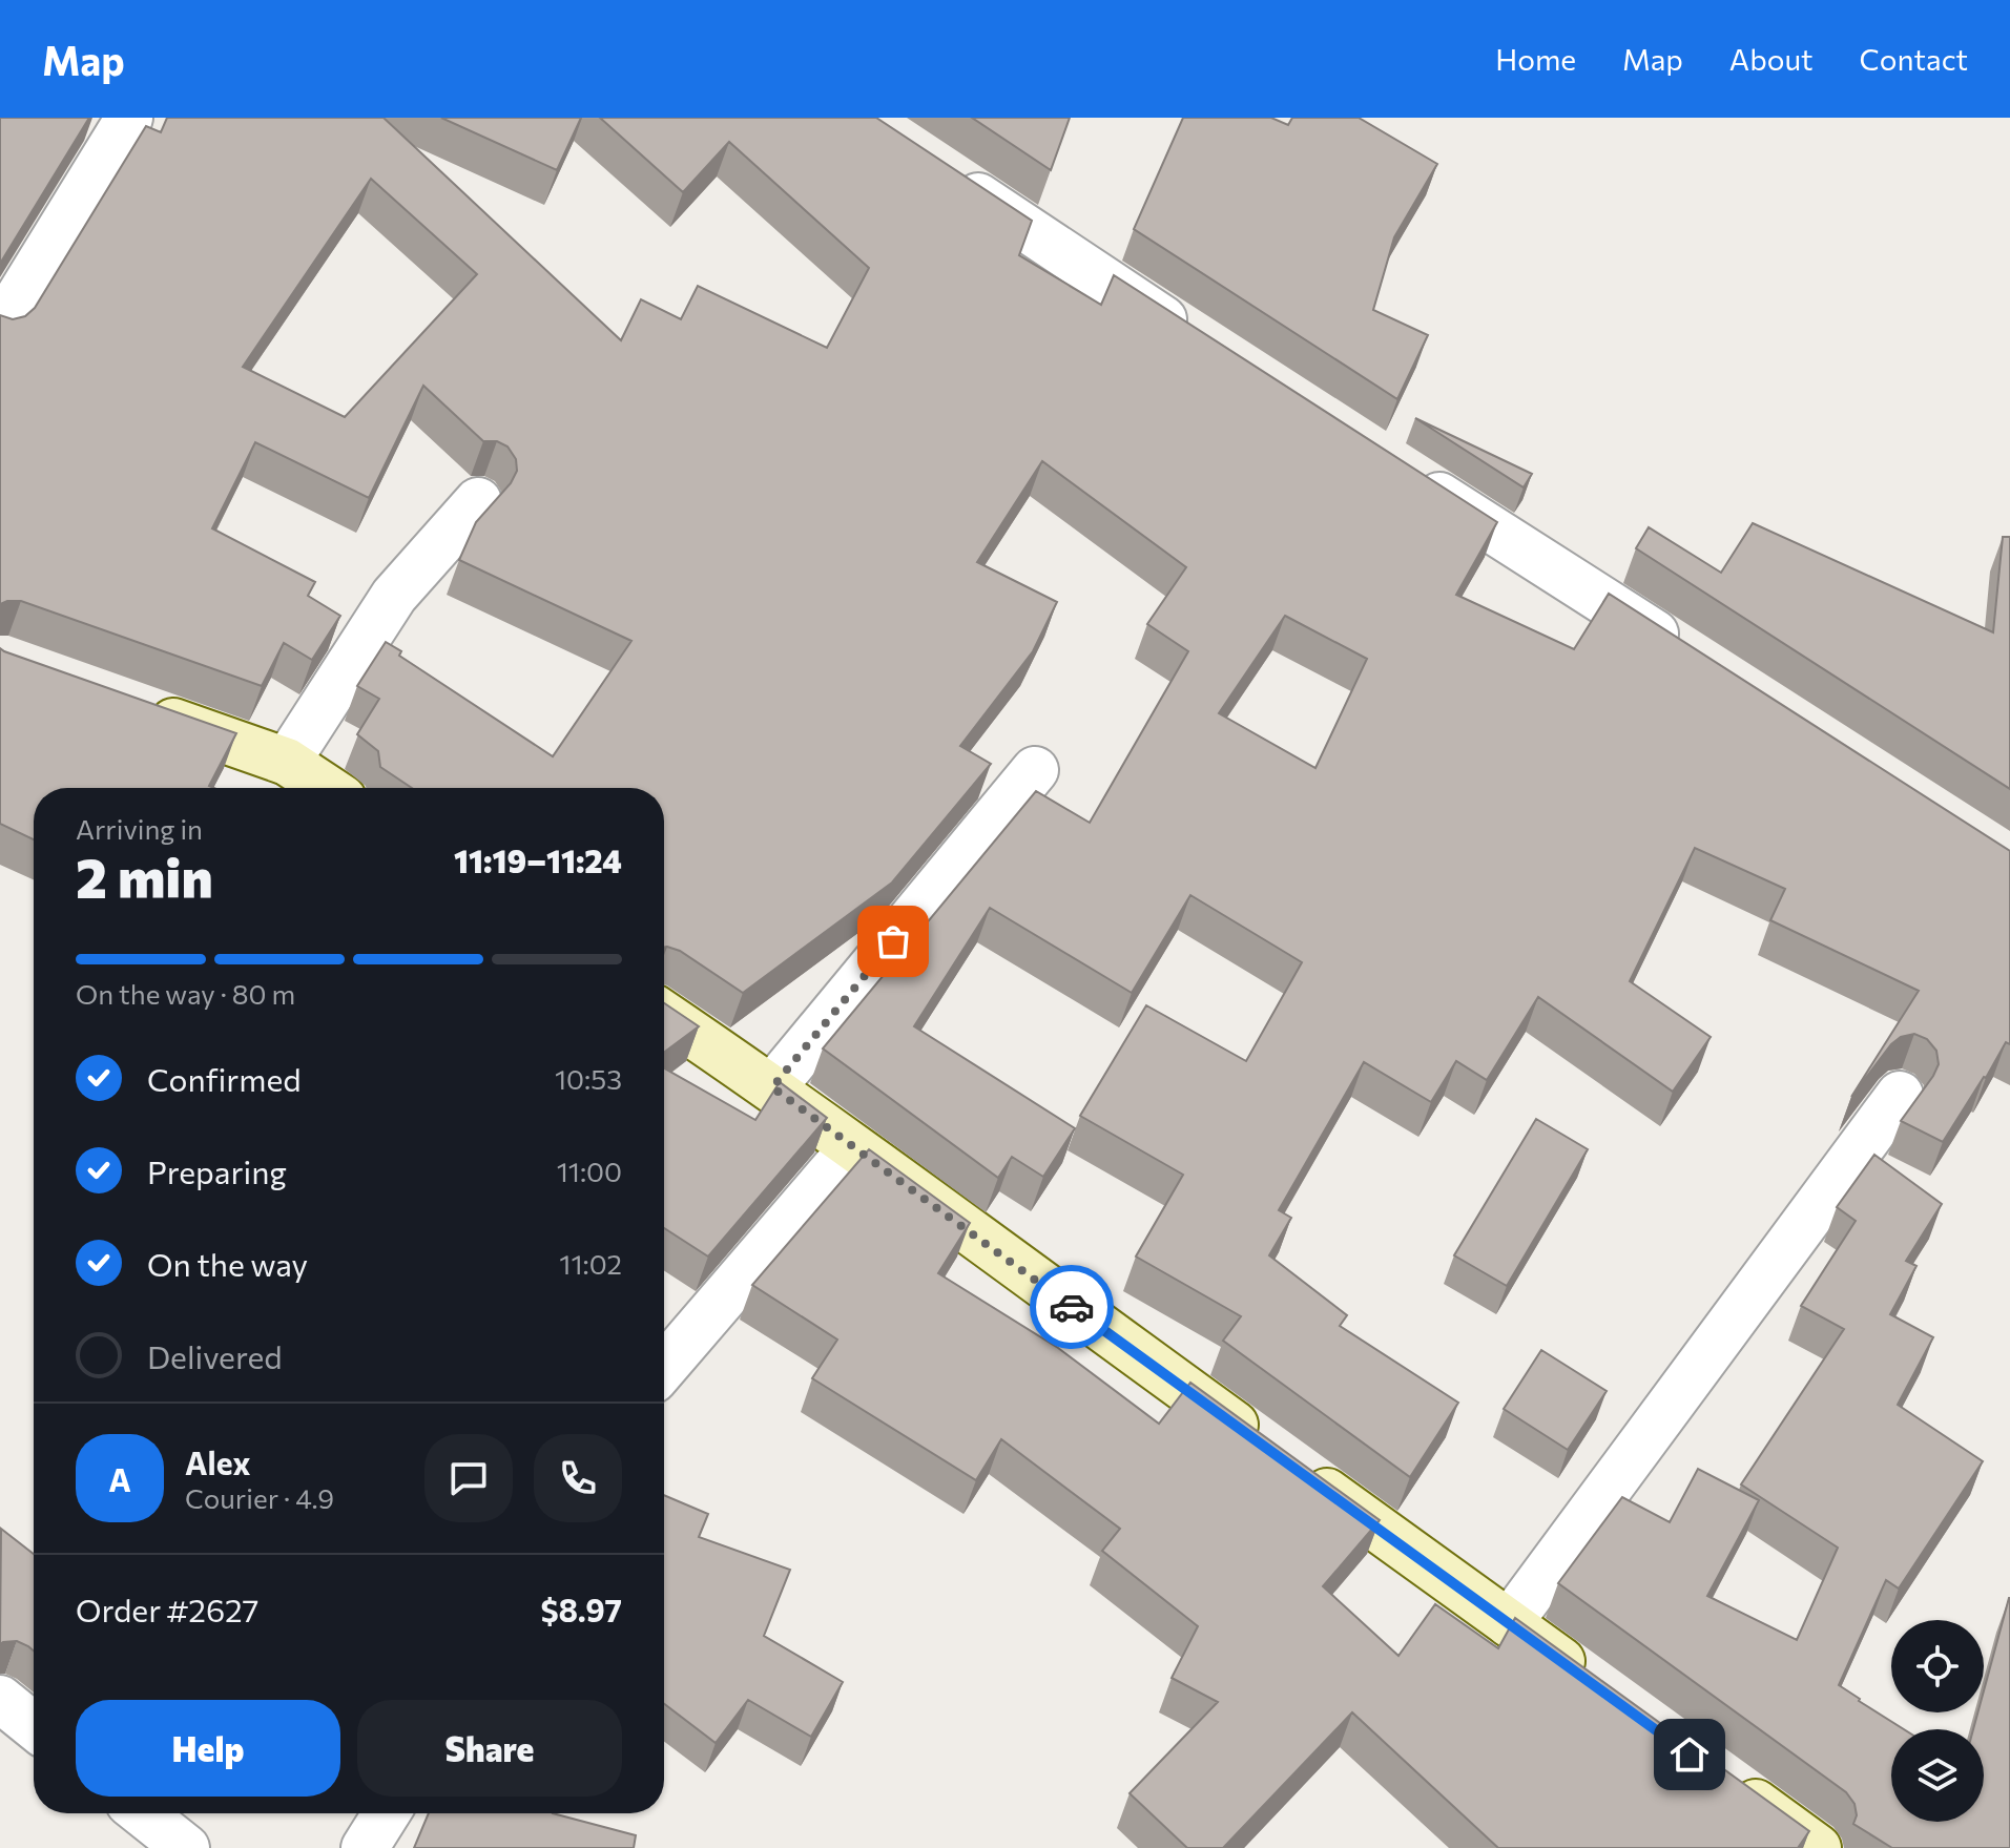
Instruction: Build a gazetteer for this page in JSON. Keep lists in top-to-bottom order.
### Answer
{
  "page": {
    "header": "Map",
    "nav": [
      "Home",
      "Map",
      "About",
      "Contact"
    ],
    "heading": ["2 min", "Arriving in", "11:19–11:24"],
    "panel": [
      "Alex",
      "Courier · 4.9",
      "Order #2627",
      "$8.97"
    ],
    "bar": "On the way · 80 m",
    "list": [
      ["Confirmed", "10:53"],
      ["Preparing", "11:00"],
      ["On the way", "11:02"],
      "Delivered"
    ],
    "round": "A",
    "buttons": ["Help", "Share"]
  }
}
